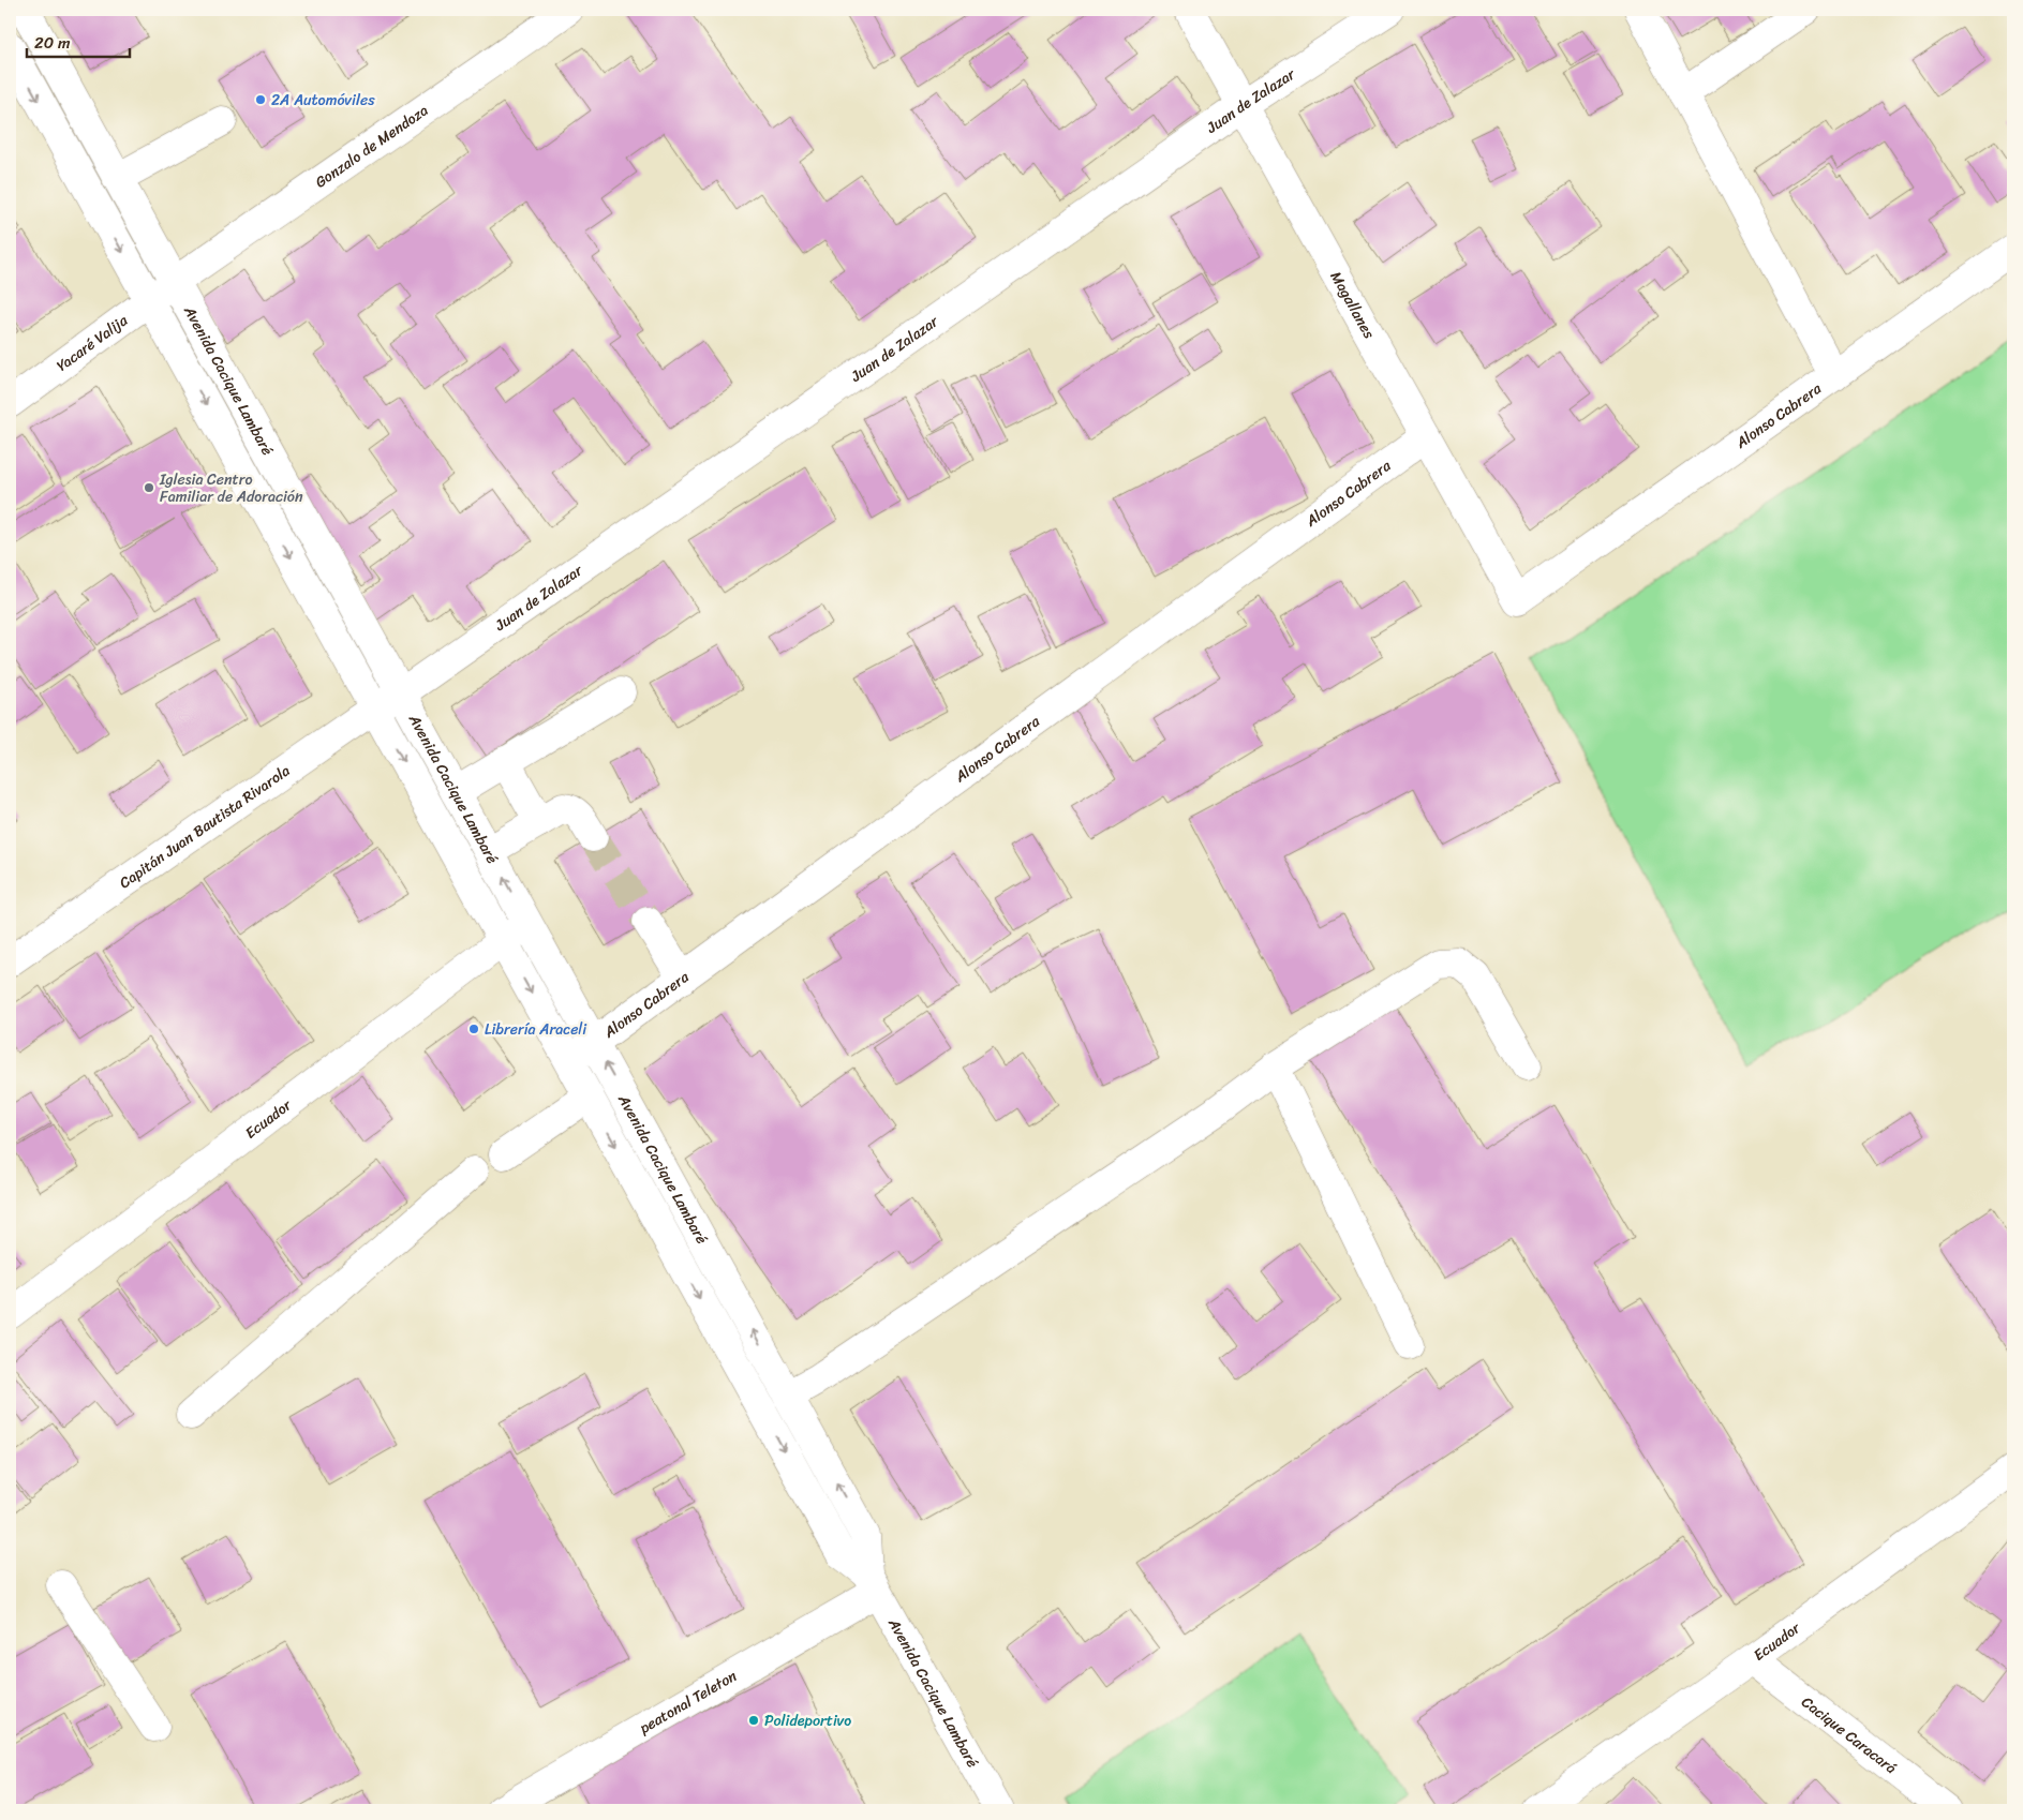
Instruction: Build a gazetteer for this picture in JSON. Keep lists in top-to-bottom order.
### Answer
{
  "streets": {
    "street": [
      "Juan de Zalazar",
      "Gonzalo de Mendoza",
      "Magallanes",
      "Yacaré Valija",
      "Avenida Cacique Lambaré",
      "Alonso Cabrera",
      "Capitán Juan Bautista Rivarola",
      "Ecuador",
      "peatonal Teleton",
      "Cacique Caracará"
    ]
  },
  "crossings": [
    ["Juan de Zalazar", "Magallanes"],
    ["Juan de Zalazar", "Avenida Cacique Lambaré"],
    ["Juan de Zalazar", "Capitán Juan Bautista Rivarola"],
    ["Gonzalo de Mendoza", "Yacaré Valija"],
    ["Gonzalo de Mendoza", "Avenida Cacique Lambaré"],
    ["Magallanes", "Alonso Cabrera"],
    ["Yacaré Valija", "Avenida Cacique Lambaré"],
    ["Avenida Cacique Lambaré", "Alonso Cabrera"],
    ["Avenida Cacique Lambaré", "Capitán Juan Bautista Rivarola"],
    ["Avenida Cacique Lambaré", "Ecuador"],
    ["Avenida Cacique Lambaré", "peatonal Teleton"],
    ["Ecuador", "Cacique Caracará"]
  ],
  "places": [
    "2A Automóviles",
    "Iglesia Centro Familiar de Adoración",
    "Librería Araceli",
    "Polideportivo"
  ],
  "scale_bar": "20 m"
}
